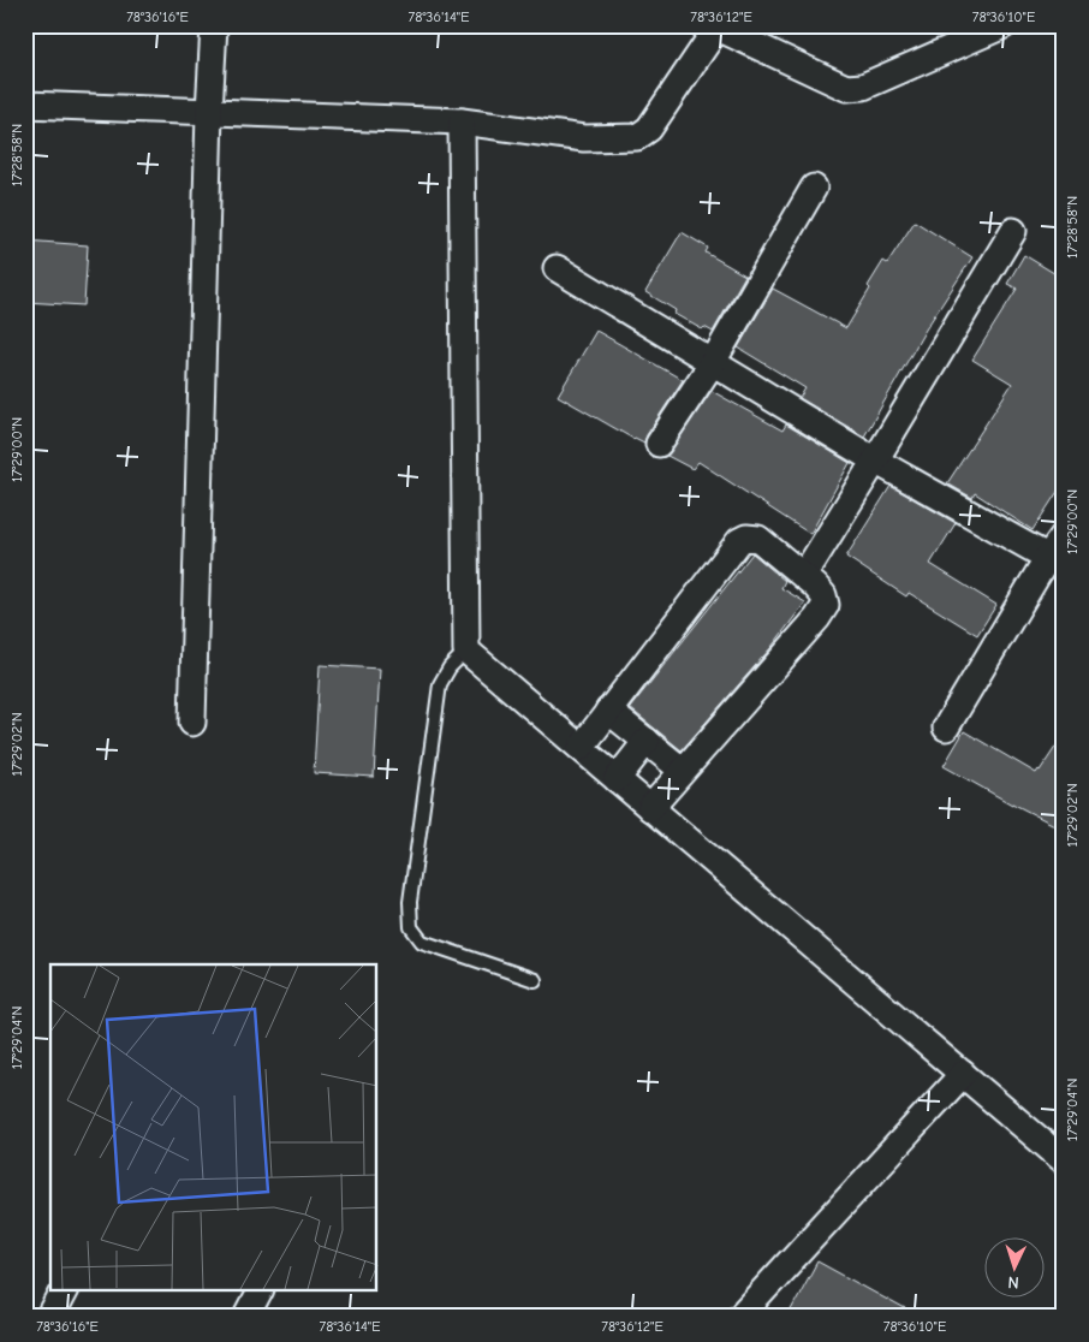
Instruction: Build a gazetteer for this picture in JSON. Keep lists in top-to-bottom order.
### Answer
{
  "north": "bottom",
  "coordinates": [
    "78°36'16\"E",
    "78°36'14\"E",
    "78°36'12\"E",
    "78°36'10\"E",
    "17°28'58\"N",
    "17°29'00\"N",
    "17°29'02\"N",
    "17°29'04\"N"
  ]
}
